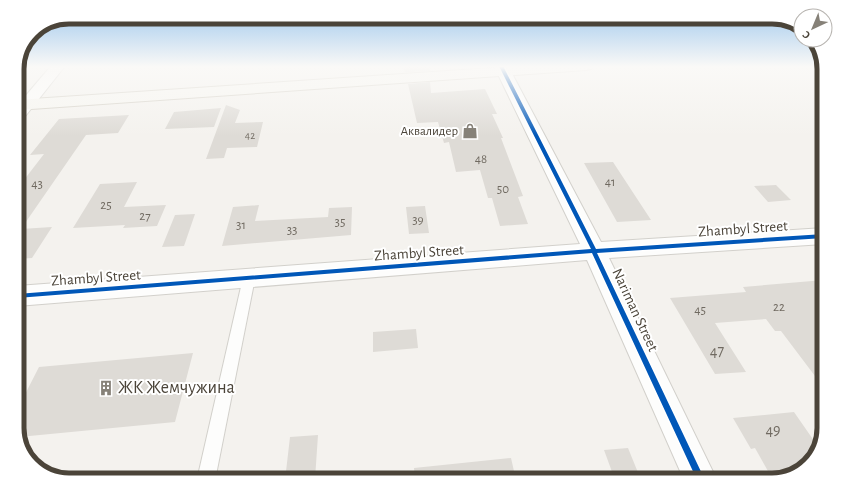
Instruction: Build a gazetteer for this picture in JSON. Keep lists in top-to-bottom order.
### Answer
{
  "streets": {
    "street": ["Zhambyl Street", "Nariman Street"]
  },
  "crossings": [
    ["Zhambyl Street", "Nariman Street"]
  ],
  "places": {
    "shop": ["Аквалидер"],
    "building": ["ЖК Жемчужина"]
  },
  "house_numbers": [
    "42",
    "48",
    "41",
    "43",
    "50",
    "25",
    "27",
    "39",
    "35",
    "31",
    "33",
    "22",
    "45",
    "47",
    "49"
  ],
  "north": "bottom left"
}
